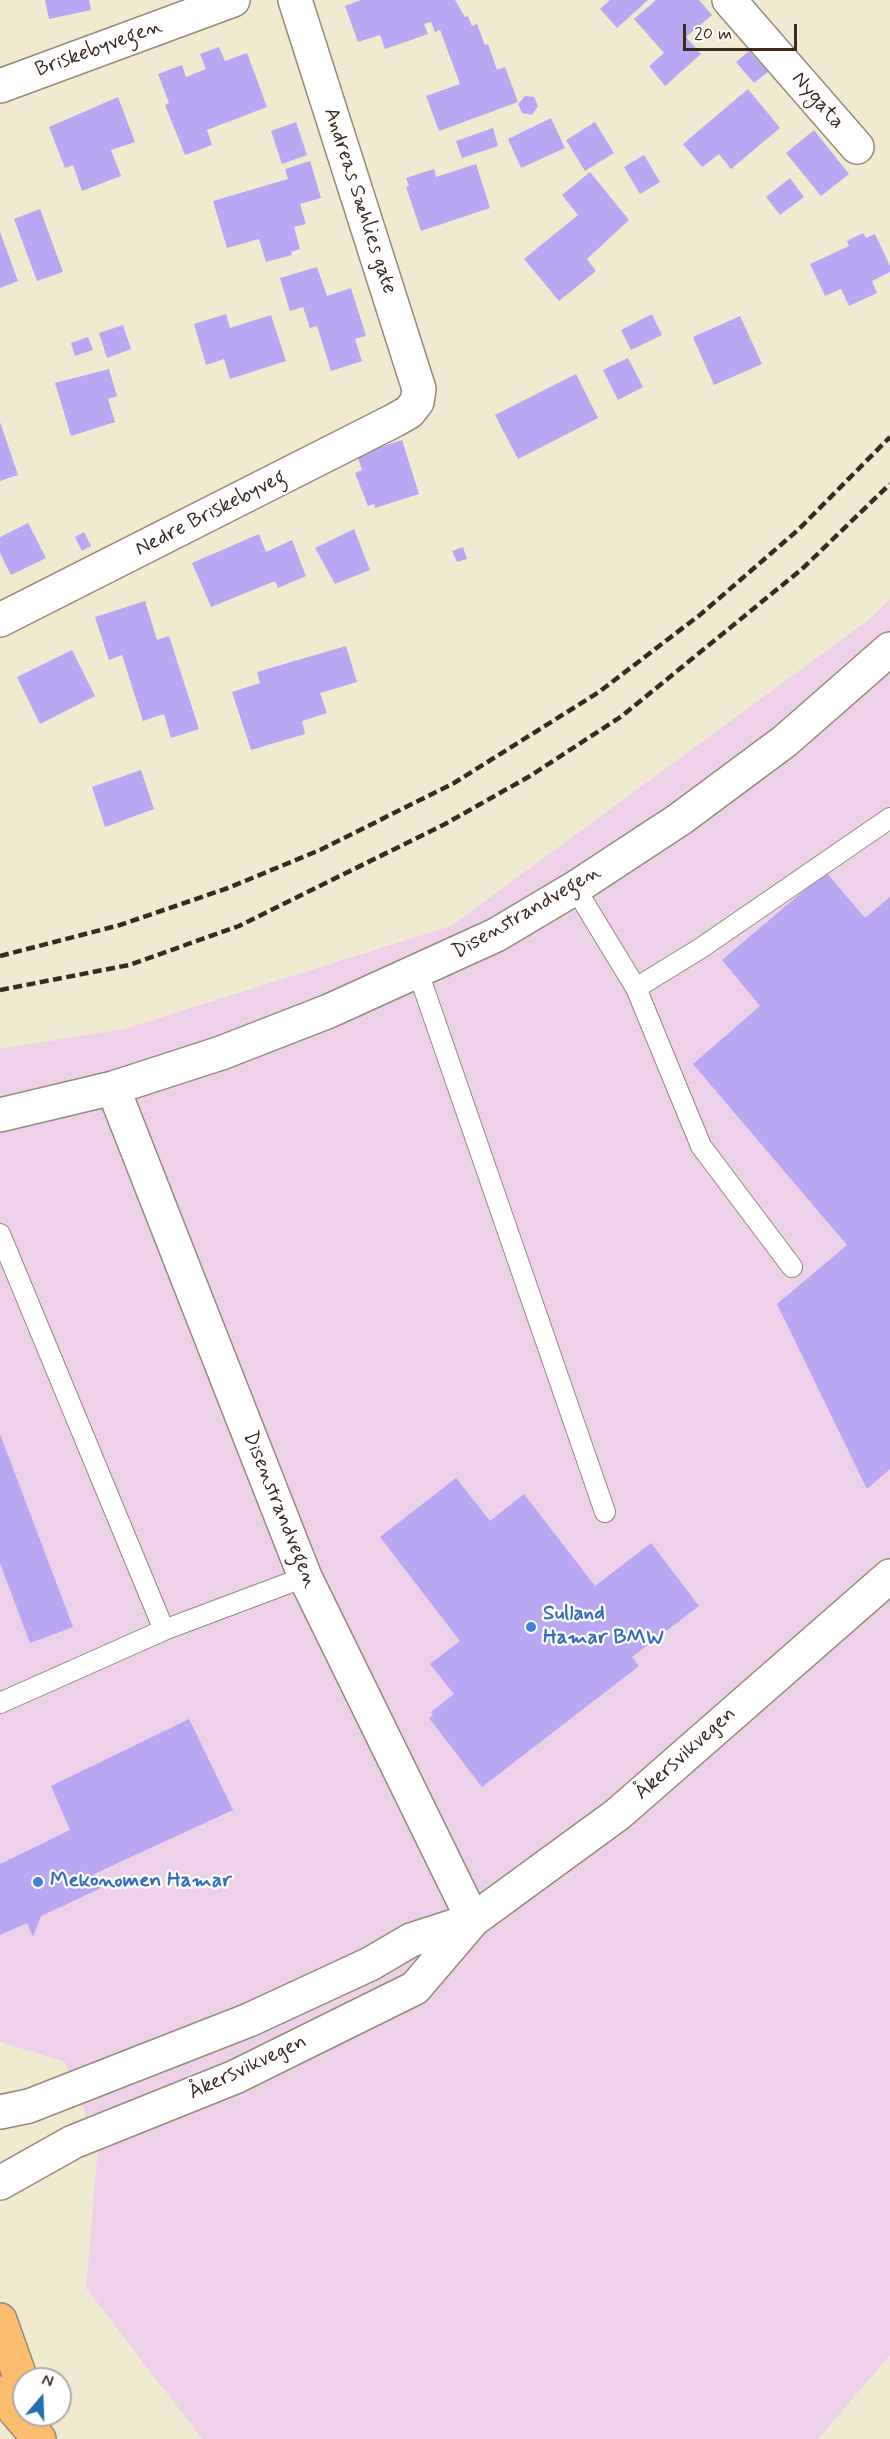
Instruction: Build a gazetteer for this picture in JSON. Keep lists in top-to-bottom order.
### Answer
{
  "streets": {
    "street": [
      "Briskebyvegen",
      "Nygata",
      "Andreas Sæhlies gate",
      "Nedre Briskebyveg",
      "Disenstrandvegen",
      "Åkersvikvegen"
    ]
  },
  "crossings": [
    ["Andreas Sæhlies gate", "Nedre Briskebyveg"],
    ["Disenstrandvegen", "Åkersvikvegen"]
  ],
  "places": ["Sulland Hamar BMW", "Mekonomen Hamar"],
  "scale_bar": "20 m",
  "north": "top"
}
